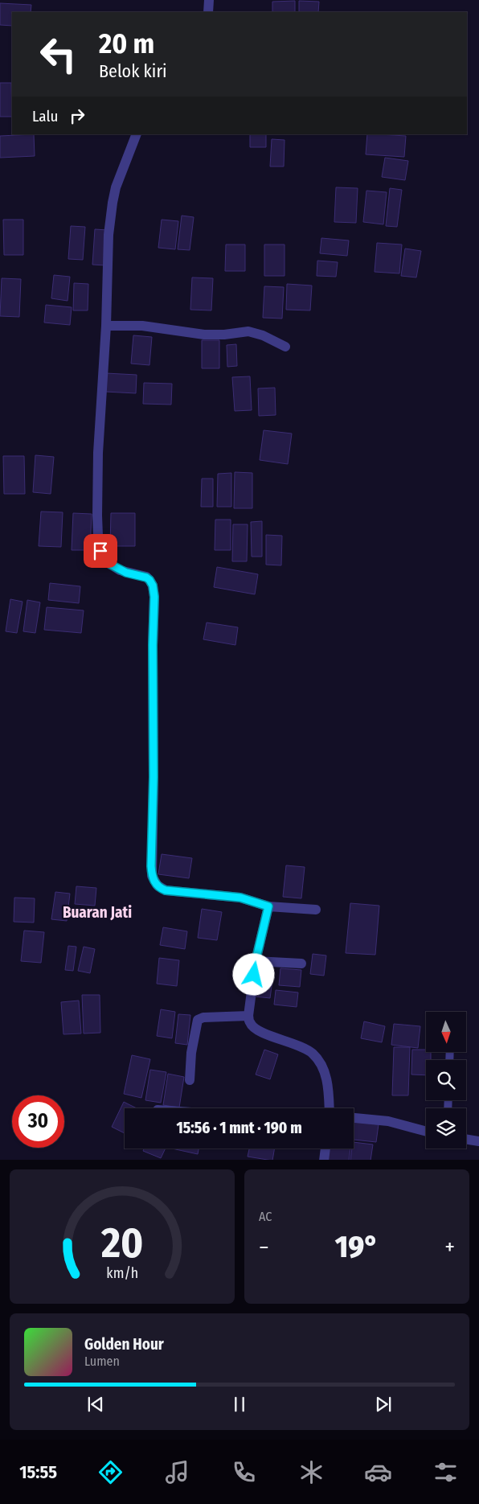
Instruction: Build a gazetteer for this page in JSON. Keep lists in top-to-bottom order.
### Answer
{
  "districts": ["Buaran Jati"],
  "north": "bottom",
  "page": {
    "turn": ["20 m", "Belok kiri"],
    "then": "Lalu",
    "limit": "30",
    "trip": "15:56 · 1 mnt · 190 m",
    "tile": "AC",
    "heat": ["−", "19°", "+"],
    "song": ["Golden Hour", "Lumen"],
    "tabs": "15:55",
    "gauge": ["20", "km/h"]
  }
}
